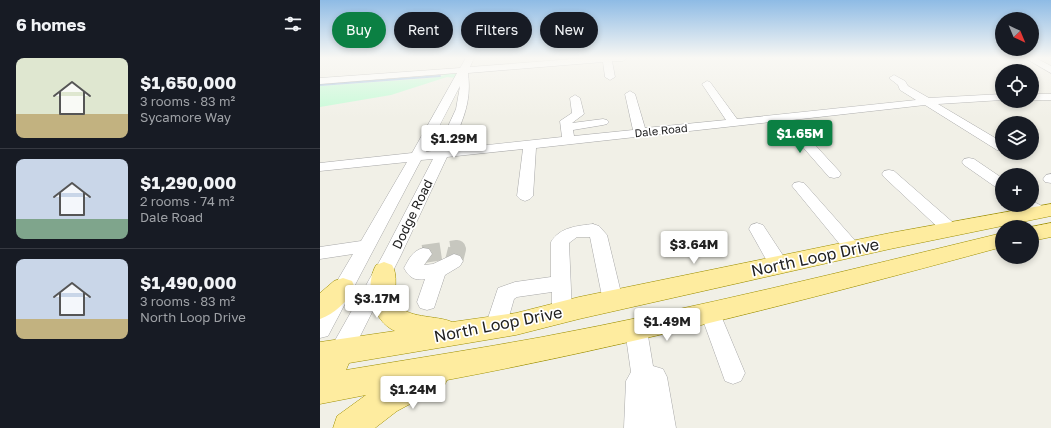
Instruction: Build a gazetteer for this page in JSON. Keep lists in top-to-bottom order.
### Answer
{
  "streets": {
    "main road": ["North Loop Drive"],
    "street": ["Dale Road", "Dodge Road"]
  },
  "crossings": [
    ["Dale Road", "Dodge Road"],
    ["Dodge Road", "North Loop Drive"]
  ],
  "north": "bottom right",
  "page": {
    "heading": "6 homes",
    "map_buttons": ["+", "−"],
    "chip": [
      "Buy",
      "Rent",
      "Filters",
      "New"
    ],
    "list": [
      {
        "name": "$1,650,000",
        "note": "3 rooms · 83 m² · Sycamore Way"
      },
      {
        "name": "$1,290,000",
        "note": "2 rooms · 74 m² · Dale Road"
      },
      {
        "name": "$1,490,000",
        "note": "3 rooms · 83 m² · North Loop Drive"
      }
    ],
    "price": [
      "$1.65M",
      "$1.29M",
      "$3.64M",
      "$3.17M",
      "$1.49M",
      "$1.24M"
    ]
  }
}
